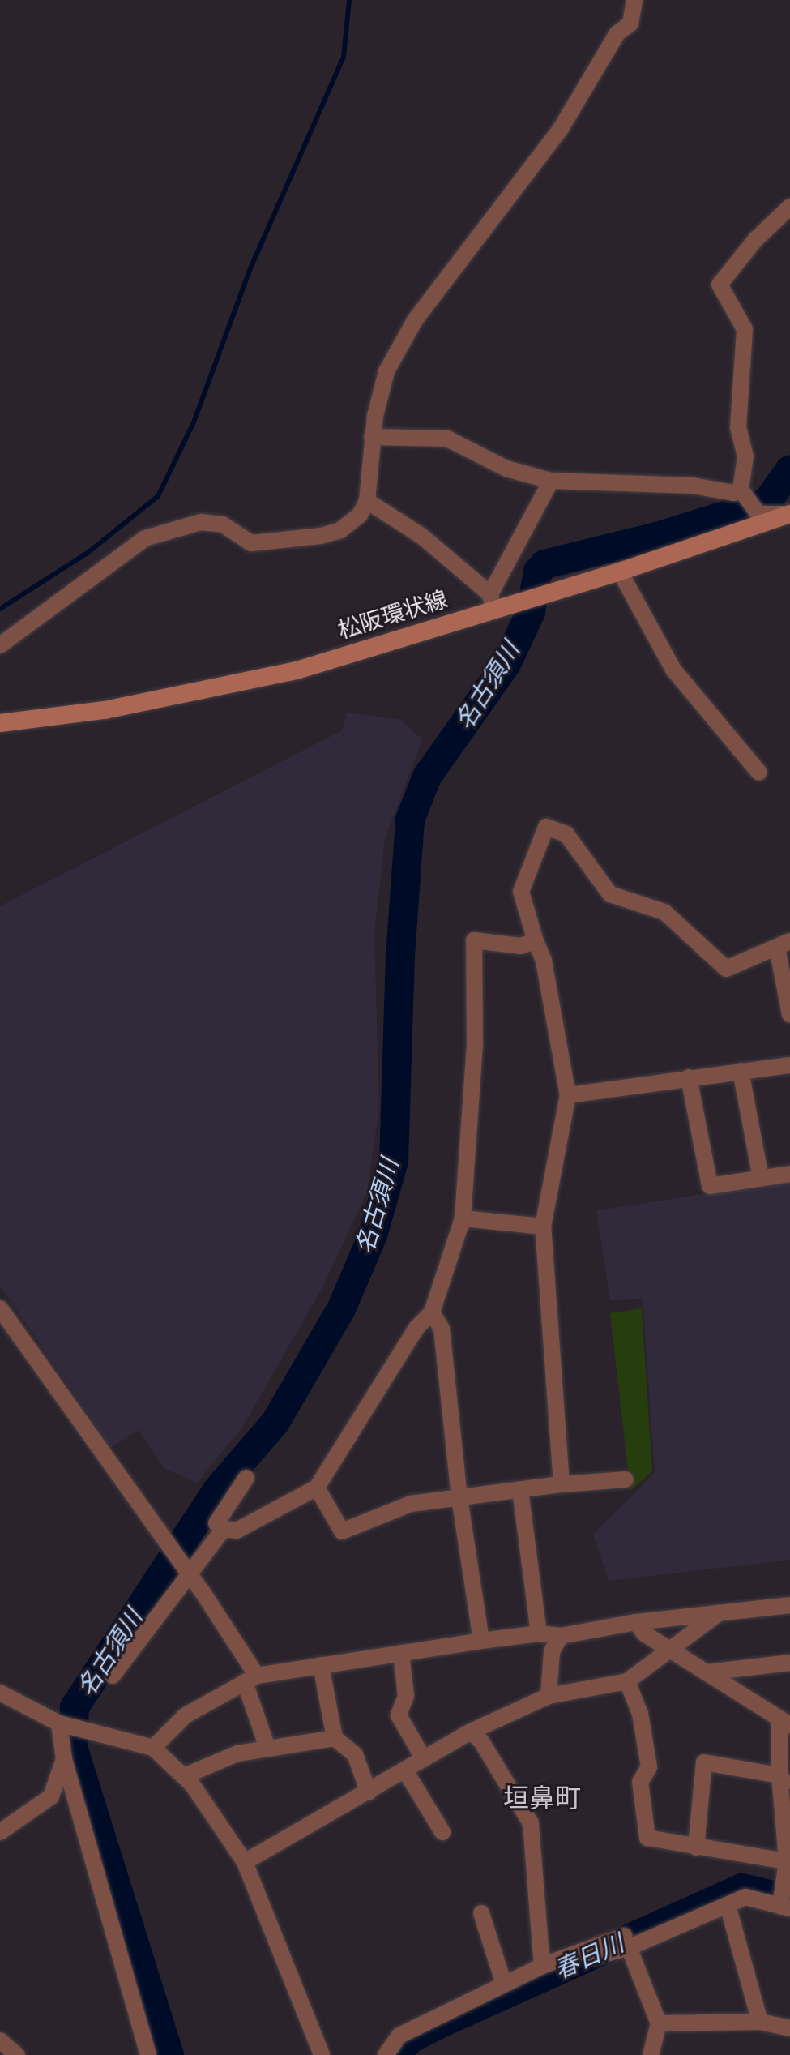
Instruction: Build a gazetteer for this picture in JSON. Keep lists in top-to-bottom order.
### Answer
{
  "streets": {
    "main road": ["松阪環状線"]
  },
  "districts": ["垣鼻町"],
  "water": ["名古須川", "春日川"]
}
